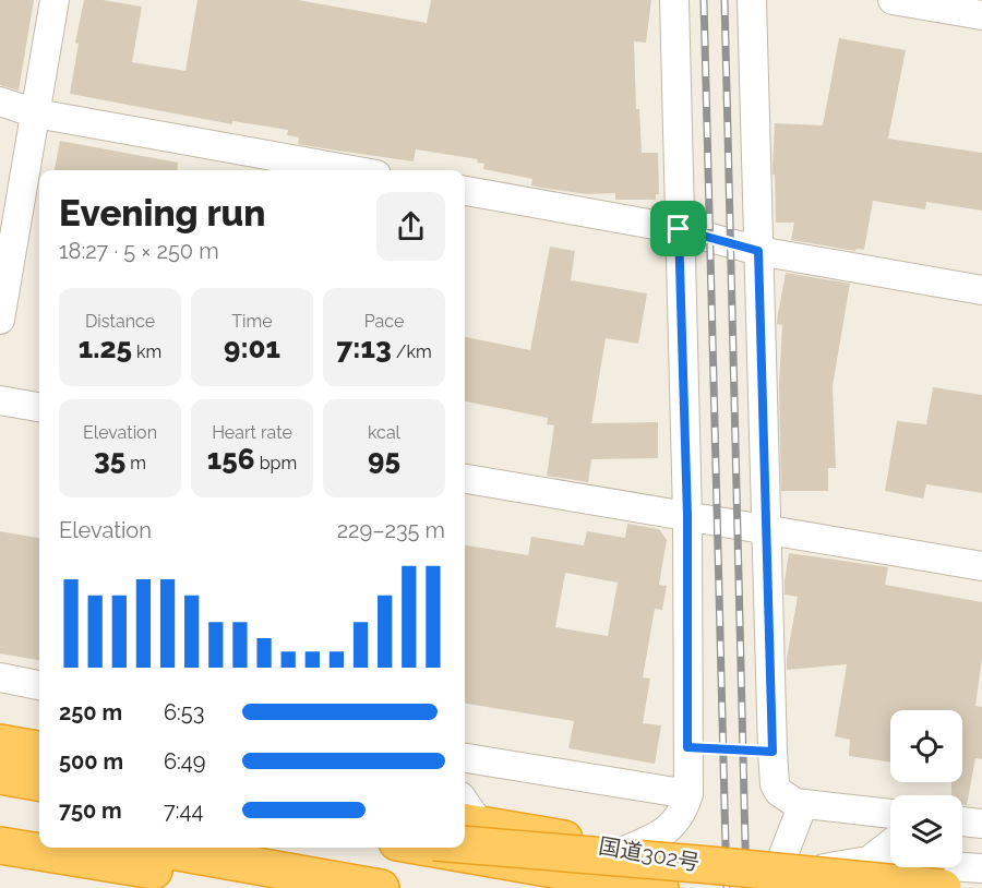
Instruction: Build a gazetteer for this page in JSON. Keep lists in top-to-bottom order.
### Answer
{
  "streets": {
    "highway": ["国道302号"]
  },
  "page": {
    "heading": ["Evening run", "18:27 · 5 × 250 m"],
    "stats": [
      ["Distance", "1.25 km"],
      ["Time", "9:01"],
      ["Pace", "7:13 /km"],
      ["Elevation", "35 m"],
      ["Heart rate", "156 bpm"],
      ["kcal", "95"]
    ],
    "chart": ["Elevation", "229–235 m"],
    "list": [
      {
        "name": "250 m",
        "note": "6:53"
      },
      {
        "name": "500 m",
        "note": "6:49"
      },
      {
        "name": "750 m",
        "note": "7:44"
      }
    ]
  }
}
